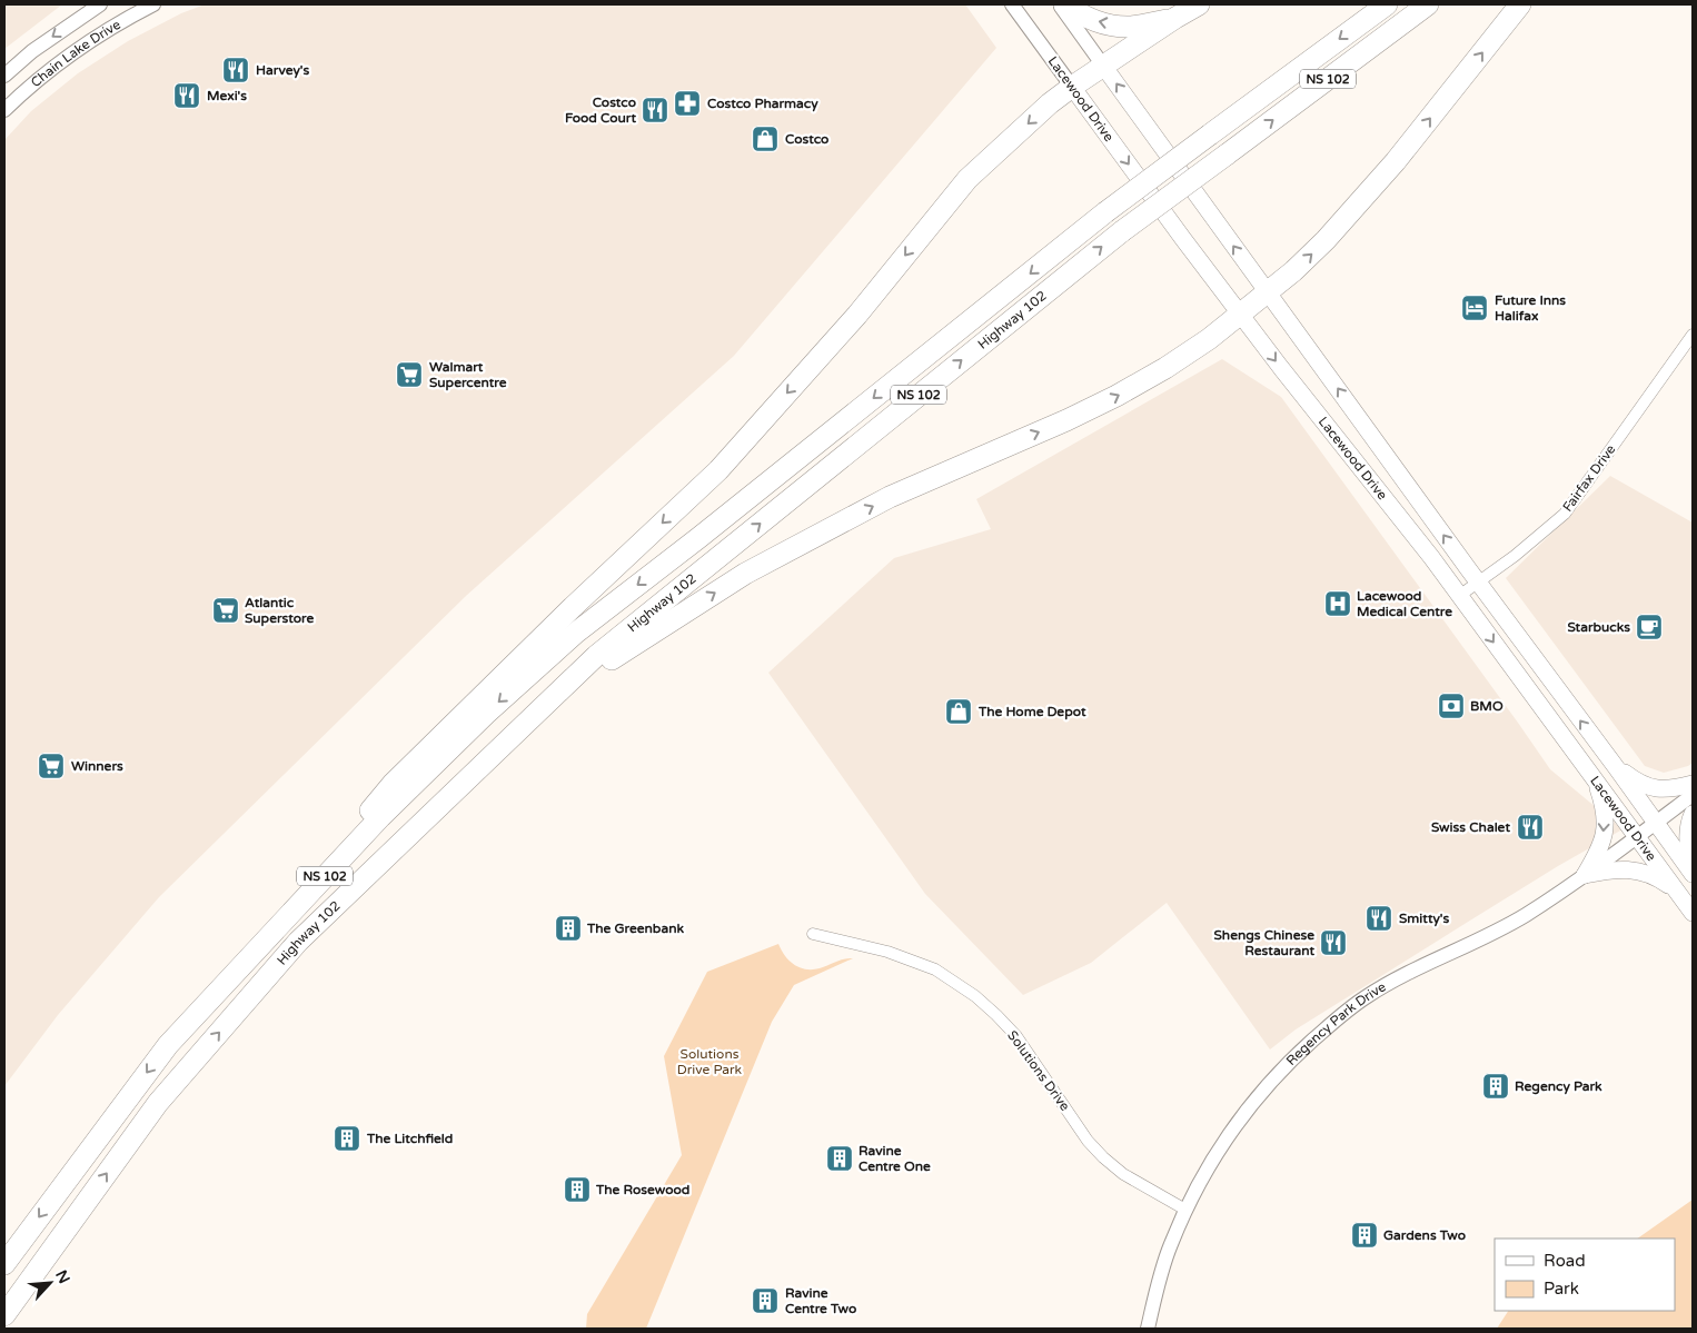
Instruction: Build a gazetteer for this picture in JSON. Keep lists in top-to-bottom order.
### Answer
{
  "streets": {
    "highway": ["NS 102", "Highway 102"],
    "main road": ["Lacewood Drive"],
    "street": [
      "Chain Lake Drive",
      "Fairfax Drive",
      "Regency Park Drive",
      "Solutions Drive"
    ]
  },
  "crossings": [
    ["Lacewood Drive", "Fairfax Drive"],
    ["Lacewood Drive", "Regency Park Drive"],
    ["Regency Park Drive", "Solutions Drive"]
  ],
  "parks": ["Solutions Drive Park"],
  "places": {
    "restaurant": [
      "Harvey's",
      "Mexi's",
      "Costco Food Court",
      "Swiss Chalet",
      "Smitty's",
      "Shengs Chinese Restaurant"
    ],
    "pharmacy": ["Costco Pharmacy"],
    "shop": ["Costco", "The Home Depot"],
    "hotel": ["Future Inns Halifax"],
    "supermarket": ["Walmart Supercentre", "Atlantic Superstore", "Winners"],
    "hospital": ["Lacewood Medical Centre"],
    "cafe": ["Starbucks"],
    "bank": ["BMO"],
    "building": [
      "The Greenbank",
      "Regency Park",
      "The Litchfield",
      "Ravine Centre One",
      "The Rosewood",
      "Gardens Two",
      "Ravine Centre Two"
    ]
  },
  "legend": ["Road", "Park"],
  "north": "top right"
}
